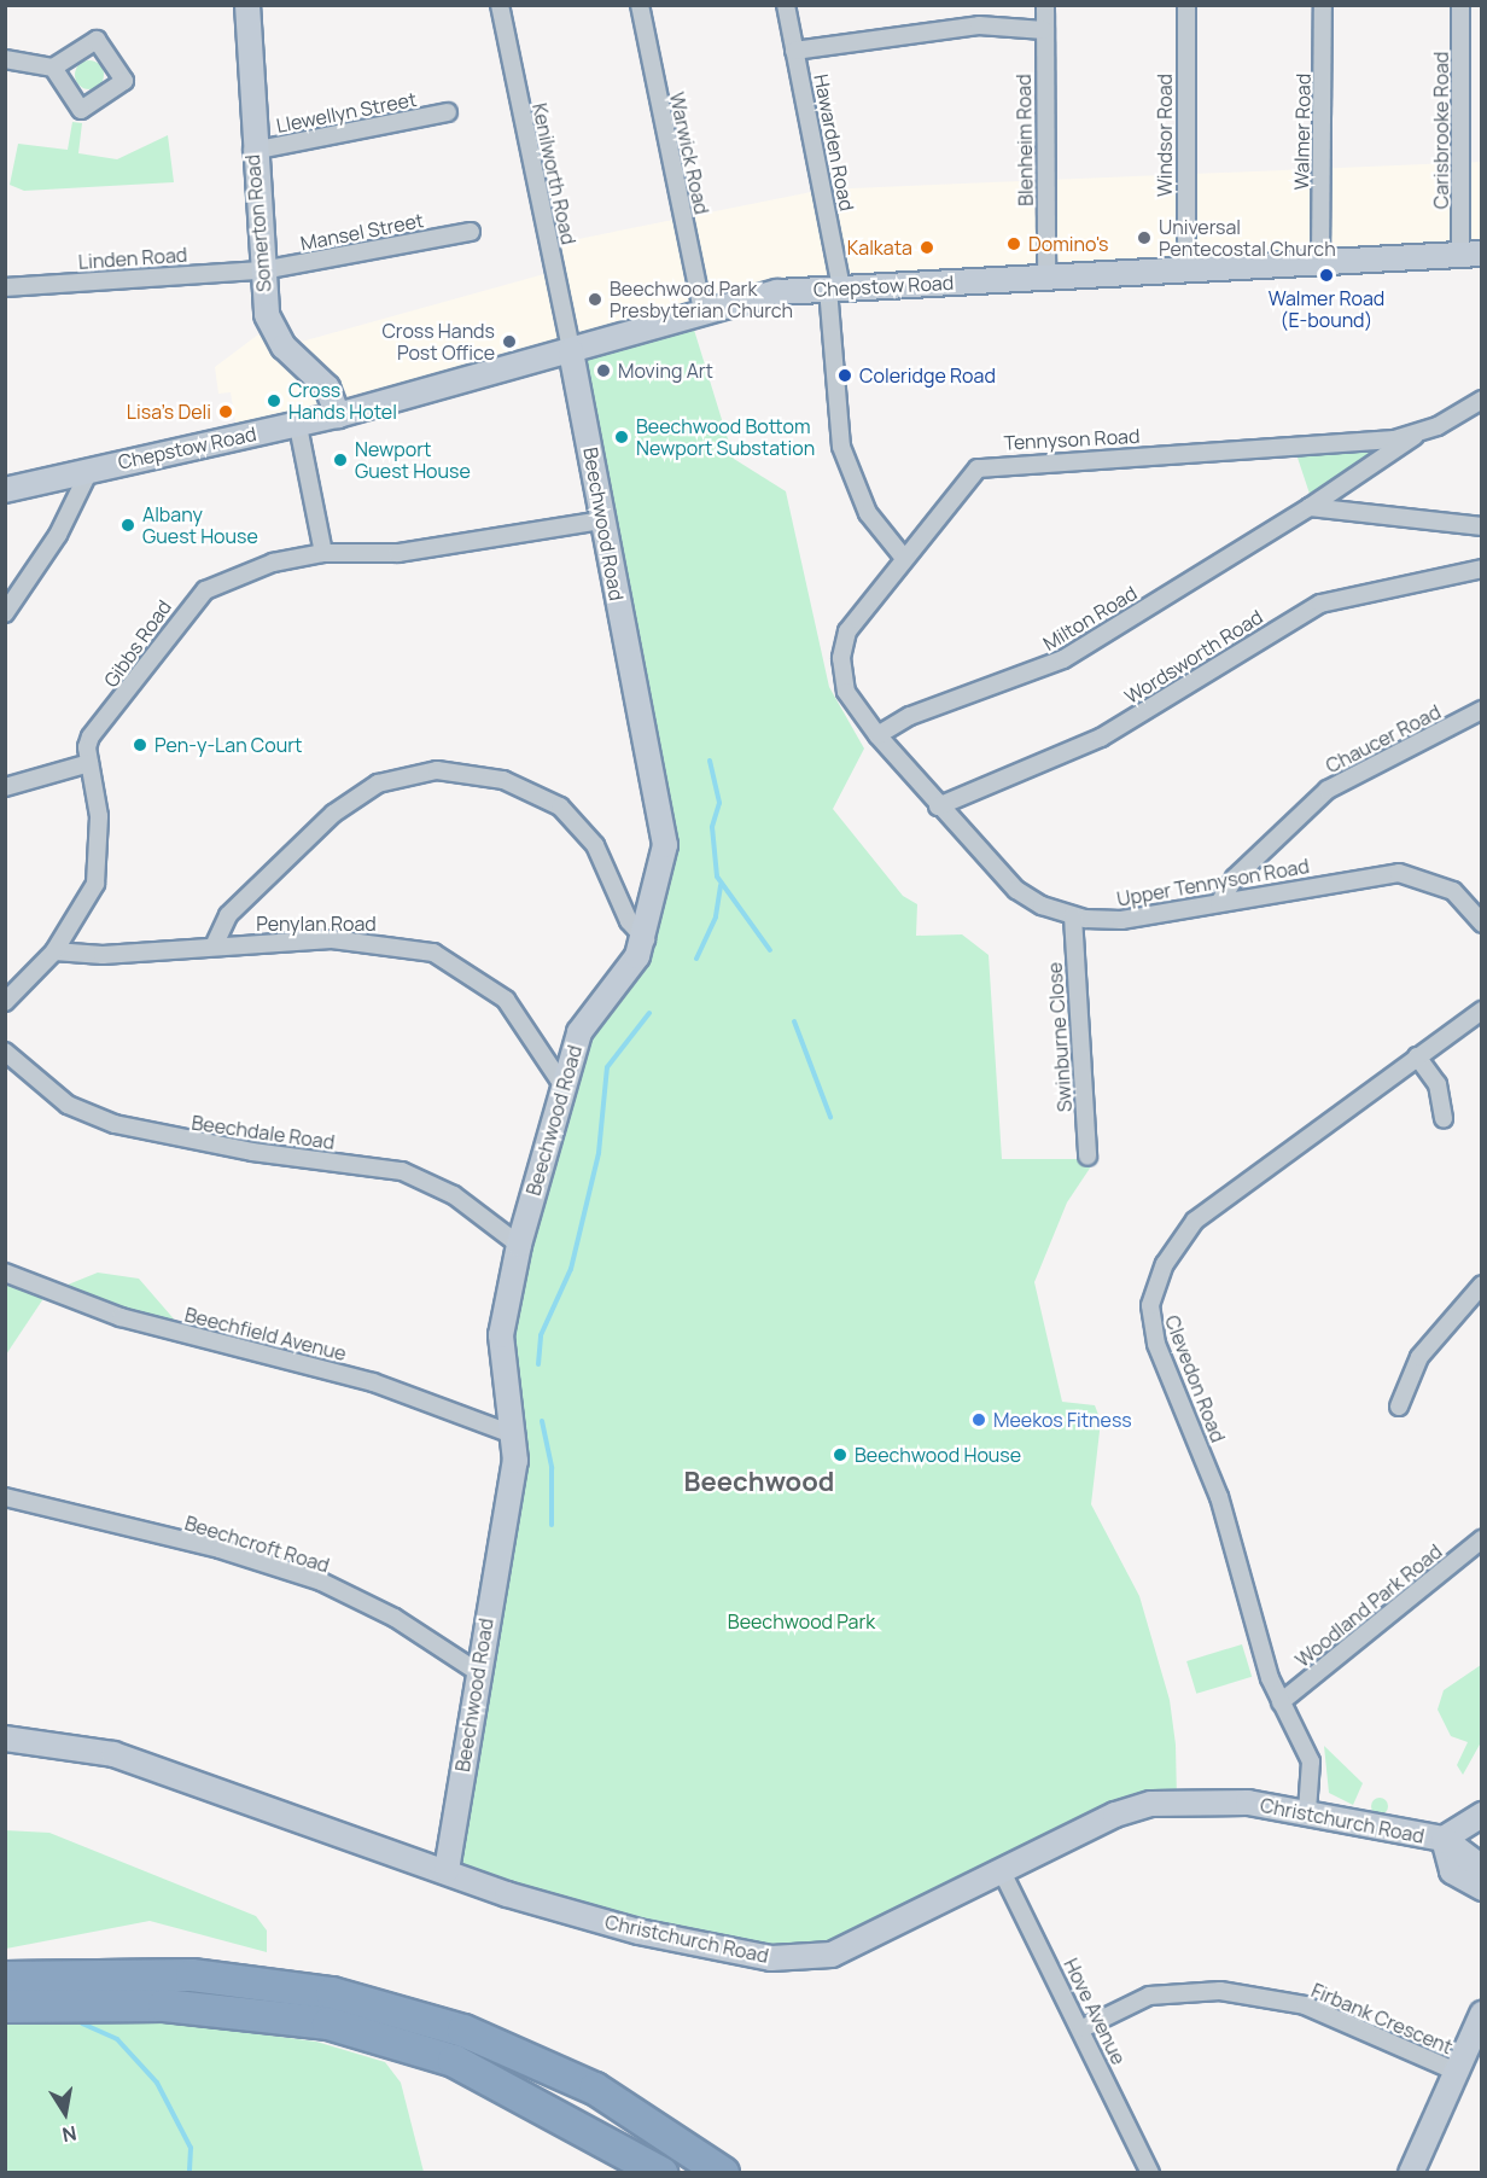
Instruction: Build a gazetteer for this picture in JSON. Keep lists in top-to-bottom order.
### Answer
{
  "streets": {
    "street": [
      "Llewellyn Street",
      "Carisbrooke Road",
      "Walmer Road",
      "Windsor Road",
      "Blenheim Road",
      "Hawarden Road",
      "Warwick Road",
      "Kenilworth Road",
      "Somerton Road",
      "Mansel Street",
      "Linden Road",
      "Chepstow Road",
      "Tennyson Road",
      "Beechwood Road",
      "Milton Road",
      "Gibbs Road",
      "Wordsworth Road",
      "Chaucer Road",
      "Upper Tennyson Road",
      "Penylan Road",
      "Swinburne Close",
      "Beechdale Road",
      "Beechfield Avenue",
      "Clevedon Road",
      "Beechcroft Road",
      "Woodland Park Road",
      "Christchurch Road",
      "Hove Avenue",
      "Firbank Crescent"
    ]
  },
  "crossings": [
    ["Llewellyn Street", "Somerton Road"],
    ["Carisbrooke Road", "Chepstow Road"],
    ["Walmer Road", "Chepstow Road"],
    ["Windsor Road", "Chepstow Road"],
    ["Blenheim Road", "Chepstow Road"],
    ["Hawarden Road", "Chepstow Road"],
    ["Warwick Road", "Chepstow Road"],
    ["Kenilworth Road", "Chepstow Road"],
    ["Kenilworth Road", "Beechwood Road"],
    ["Somerton Road", "Mansel Street"],
    ["Somerton Road", "Linden Road"],
    ["Somerton Road", "Chepstow Road"],
    ["Mansel Street", "Linden Road"],
    ["Chepstow Road", "Beechwood Road"],
    ["Tennyson Road", "Milton Road"],
    ["Tennyson Road", "Upper Tennyson Road"],
    ["Beechwood Road", "Gibbs Road"],
    ["Beechwood Road", "Penylan Road"],
    ["Beechwood Road", "Beechdale Road"],
    ["Beechwood Road", "Beechfield Avenue"],
    ["Beechwood Road", "Beechcroft Road"],
    ["Beechwood Road", "Christchurch Road"],
    ["Milton Road", "Upper Tennyson Road"],
    ["Gibbs Road", "Penylan Road"],
    ["Wordsworth Road", "Upper Tennyson Road"],
    ["Chaucer Road", "Upper Tennyson Road"],
    ["Upper Tennyson Road", "Swinburne Close"],
    ["Clevedon Road", "Woodland Park Road"],
    ["Clevedon Road", "Christchurch Road"],
    ["Christchurch Road", "Hove Avenue"],
    ["Hove Avenue", "Firbank Crescent"]
  ],
  "districts": ["Beechwood"],
  "parks": ["Beechwood Park"],
  "places": [
    "Universal Pentecostal Church",
    "Domino's",
    "Kalkata",
    "Walmer Road (E-bound)",
    "Beechwood Park Presbyterian Church",
    "Cross Hands Post Office",
    "Moving Art",
    "Coleridge Road",
    "Cross Hands Hotel",
    "Lisa's Deli",
    "Beechwood Bottom Newport Substation",
    "Newport Guest House",
    "Albany Guest House",
    "Pen-y-Lan Court",
    "Meekos Fitness",
    "Beechwood House"
  ],
  "north": "bottom"
}
